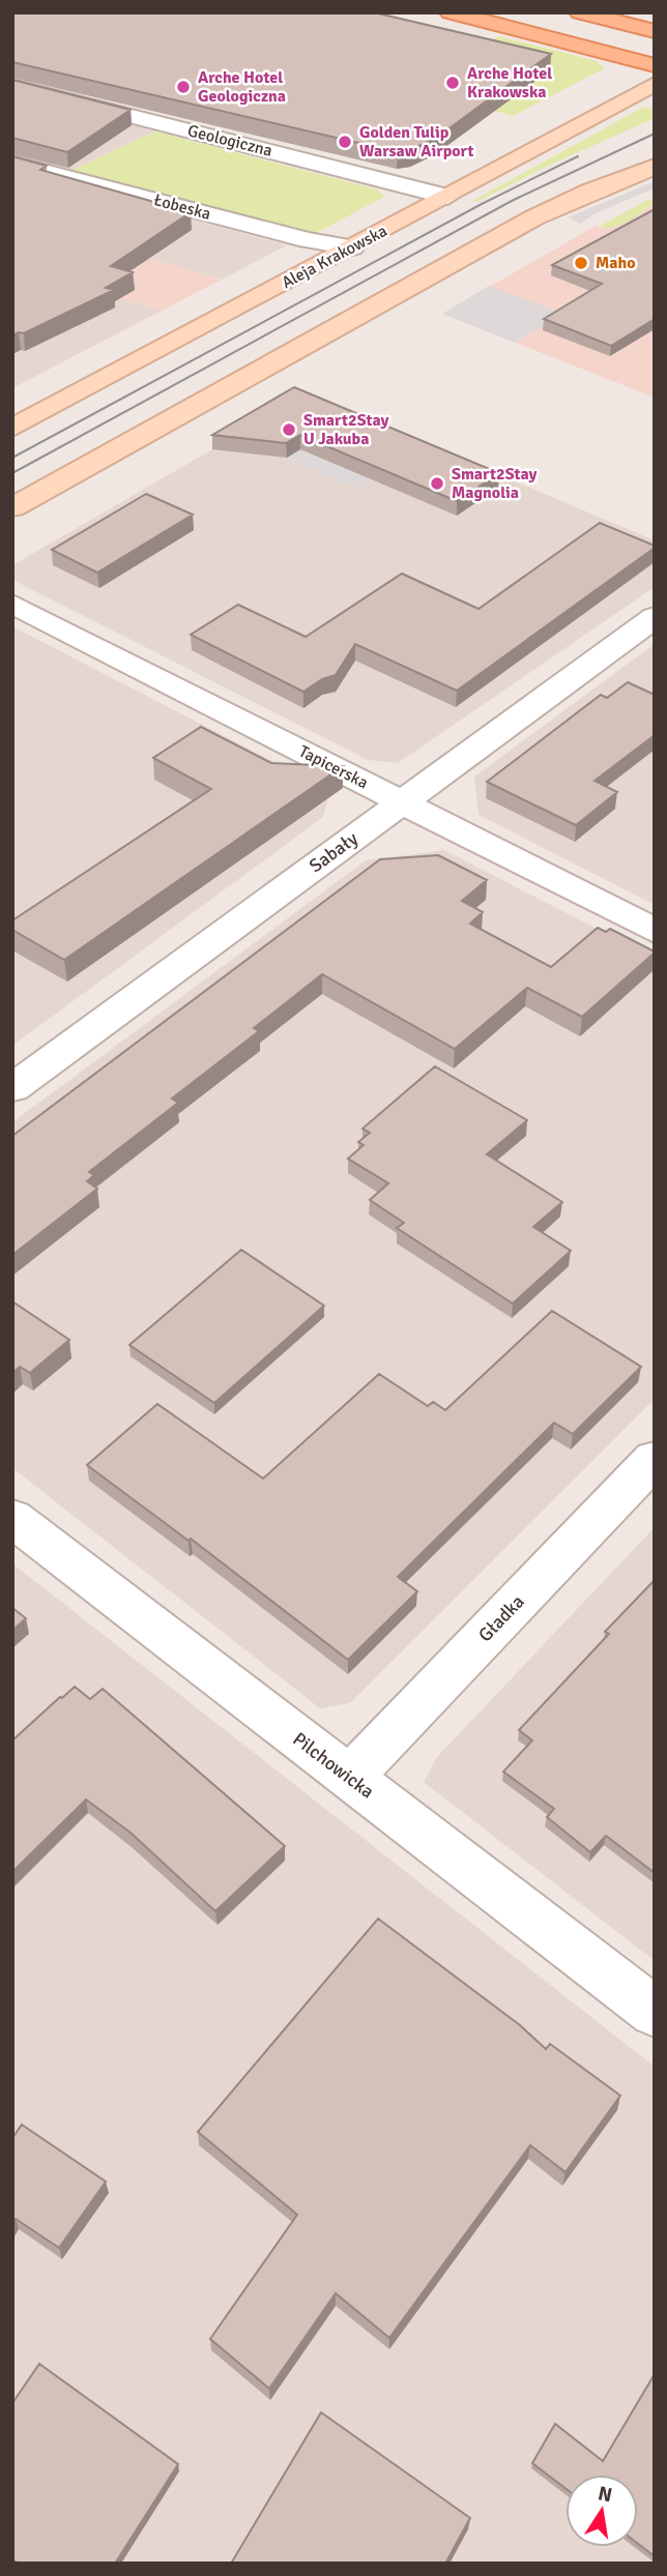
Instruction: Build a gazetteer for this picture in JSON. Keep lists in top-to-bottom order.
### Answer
{
  "streets": {
    "main road": ["Aleja Krakowska"],
    "street": [
      "Geologiczna",
      "Łobeska",
      "Tapicerska",
      "Sabały",
      "Gładka",
      "Pilchowicka"
    ]
  },
  "crossings": [
    ["Geologiczna", "Aleja Krakowska"],
    ["Łobeska", "Aleja Krakowska"],
    ["Tapicerska", "Sabały"],
    ["Gładka", "Pilchowicka"]
  ],
  "places": [
    "Arche Hotel Krakowska",
    "Arche Hotel Geologiczna",
    "Golden Tulip Warsaw Airport",
    "Maho",
    "Smart2Stay U Jakuba",
    "Smart2Stay Magnolia"
  ],
  "north": "top"
}
